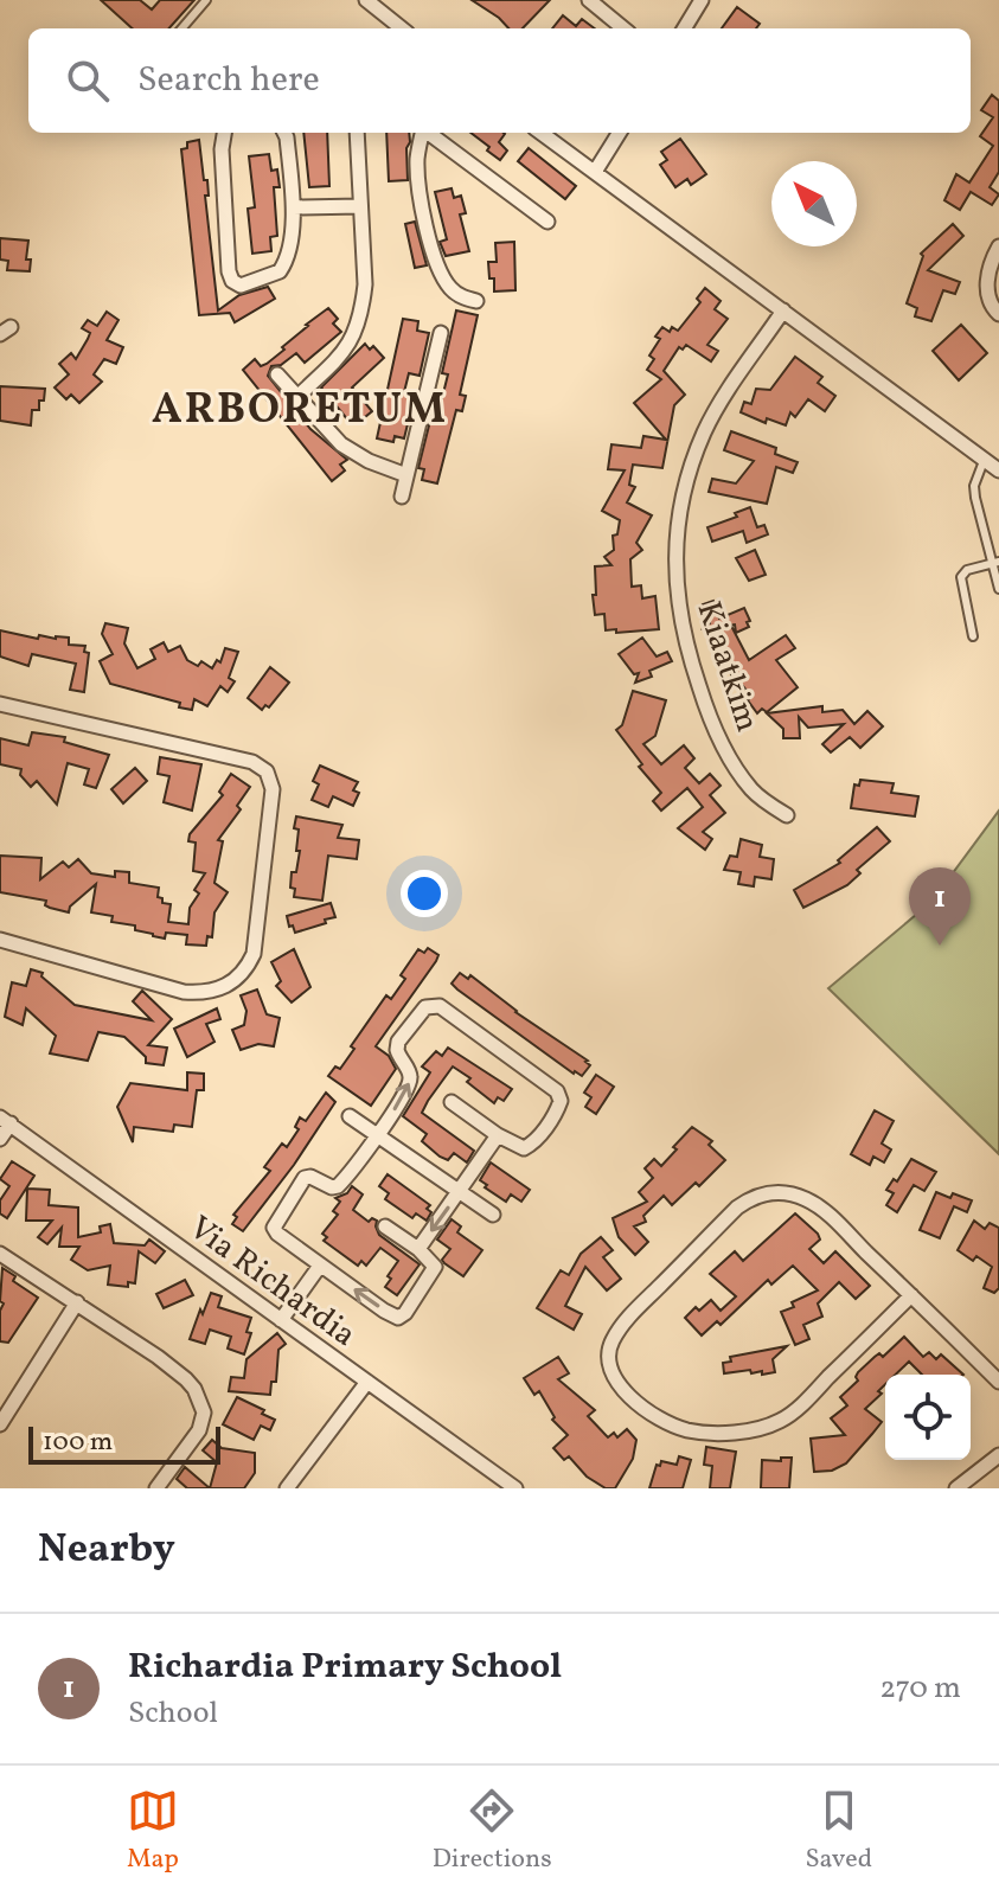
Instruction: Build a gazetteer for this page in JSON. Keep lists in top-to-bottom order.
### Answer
{
  "streets": {
    "street": ["Kiaatkim", "Via Richardia"]
  },
  "districts": ["ARBORETUM"],
  "scale_bar": "100 m",
  "north": "top left",
  "page": {
    "search": "Search here",
    "pins": "1",
    "scale": "100 m",
    "heading": "Nearby",
    "list": [
      {
        "mark": "1",
        "name": "Richardia Primary School",
        "note": "School",
        "value": "270 m"
      }
    ],
    "nav": ["Map", "Directions", "Saved"]
  }
}
